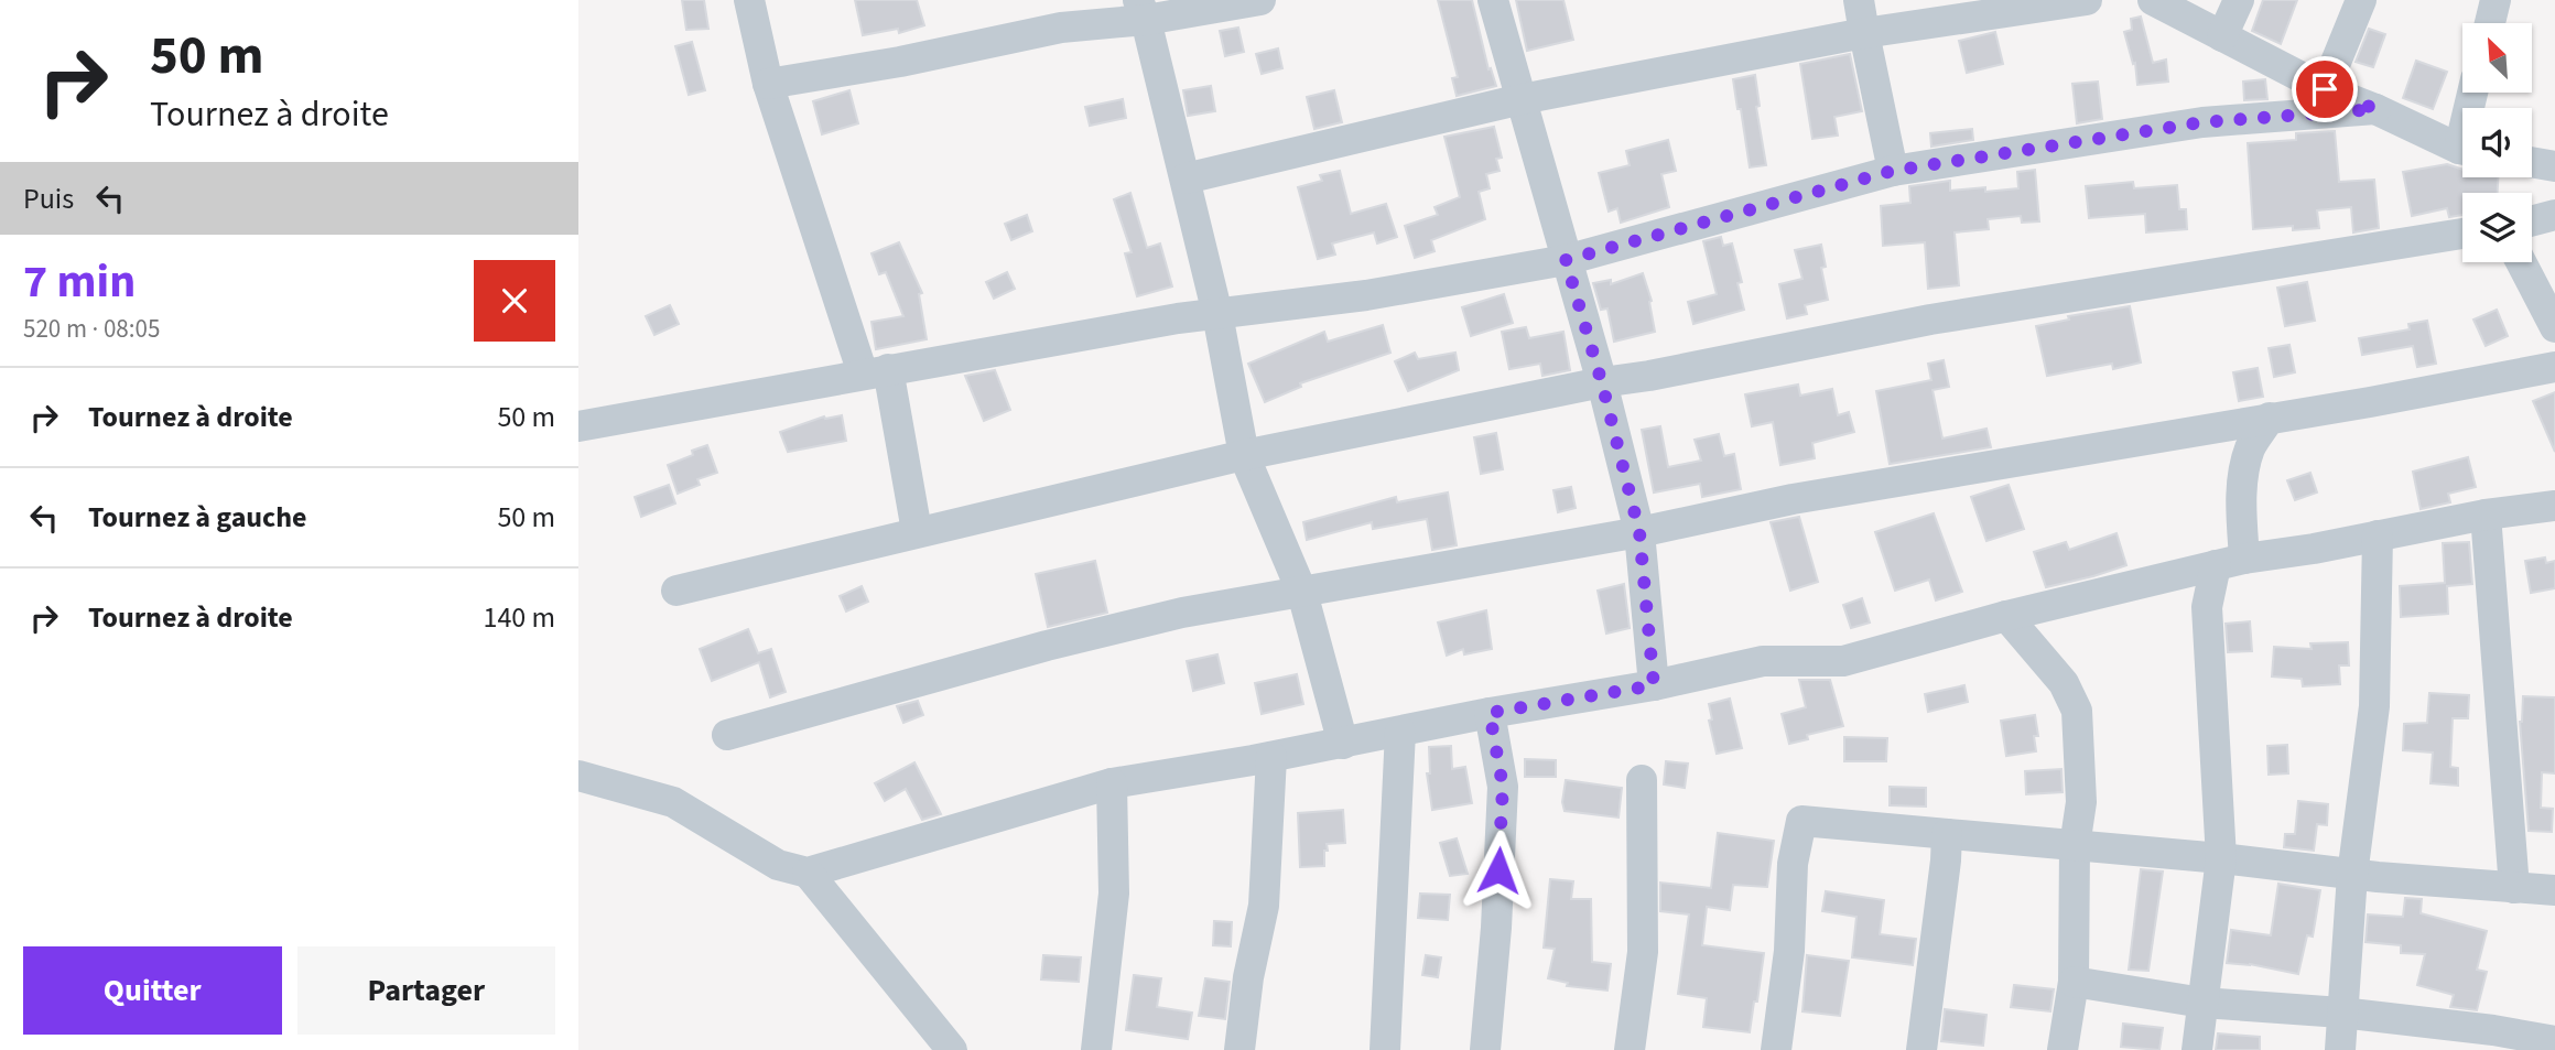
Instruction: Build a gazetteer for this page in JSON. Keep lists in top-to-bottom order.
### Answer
{
  "north": "top left",
  "page": {
    "turn": ["50 m", "Tournez à droite"],
    "then": "Puis",
    "heading": ["7 min", "520 m · 08:05"],
    "list": [
      {
        "name": "Tournez à droite",
        "value": "50 m"
      },
      {
        "name": "Tournez à gauche",
        "value": "50 m"
      },
      {
        "name": "Tournez à droite",
        "value": "140 m"
      }
    ],
    "buttons": ["Quitter", "Partager"]
  }
}
